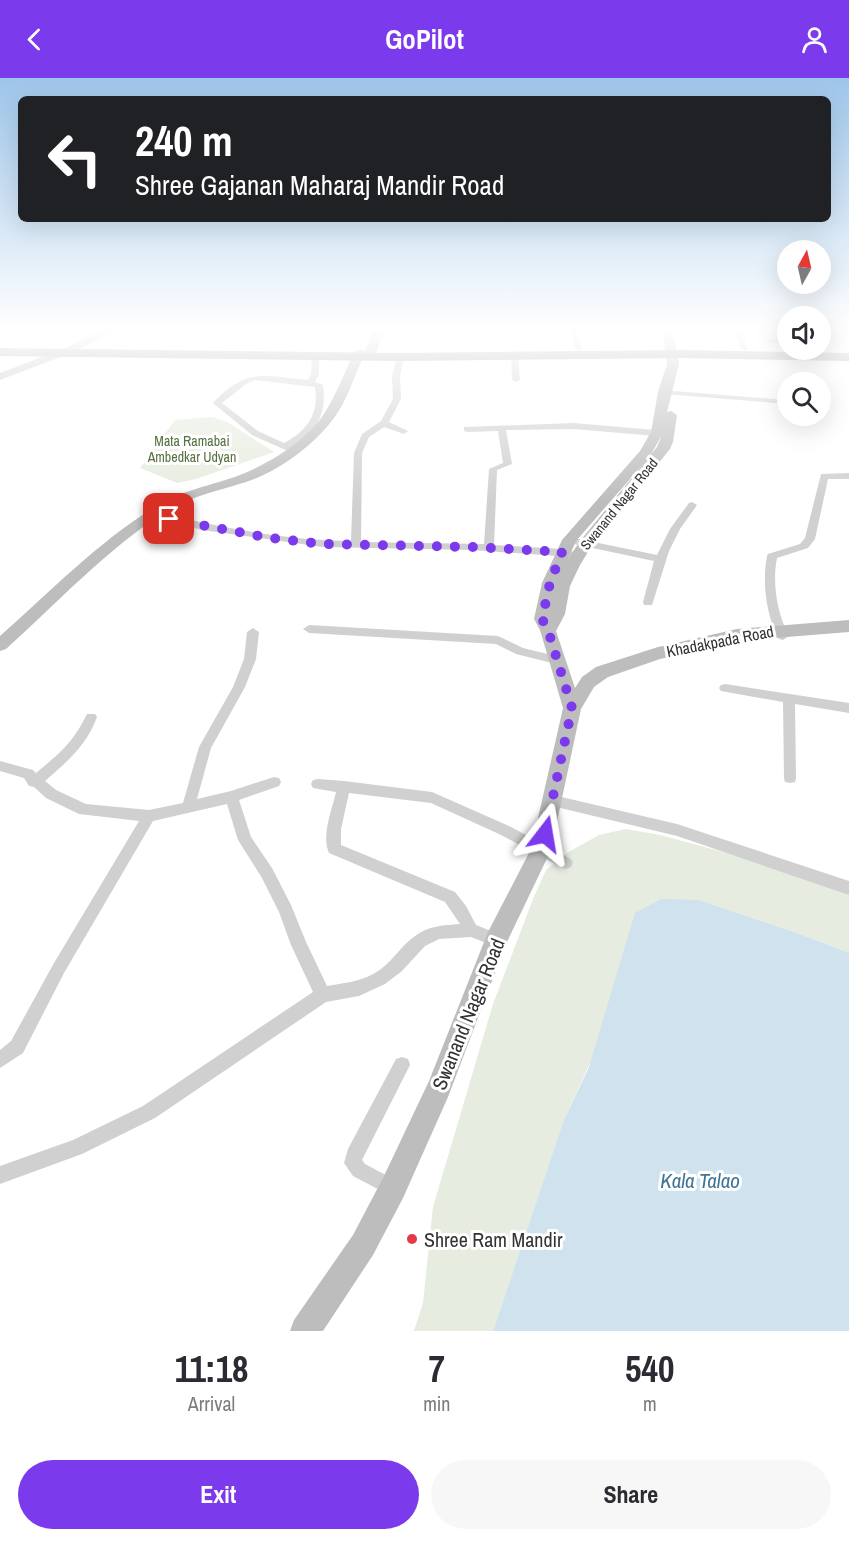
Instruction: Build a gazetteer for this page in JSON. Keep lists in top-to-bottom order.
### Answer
{
  "streets": {
    "street": ["Swanand Nagar Road", "Khadakpada Road"]
  },
  "water": ["Kala Talao"],
  "parks": ["Mata Ramabai Ambedkar Udyan"],
  "places": ["Shree Ram Mandir"],
  "north": "top",
  "page": {
    "header": "GoPilot",
    "turn": ["240 m", "Shree Gajanan Maharaj Mandir Road"],
    "eta": [
      "11:18",
      "Arrival",
      "7",
      "min",
      "540",
      "m"
    ],
    "buttons": ["Exit", "Share"]
  }
}
